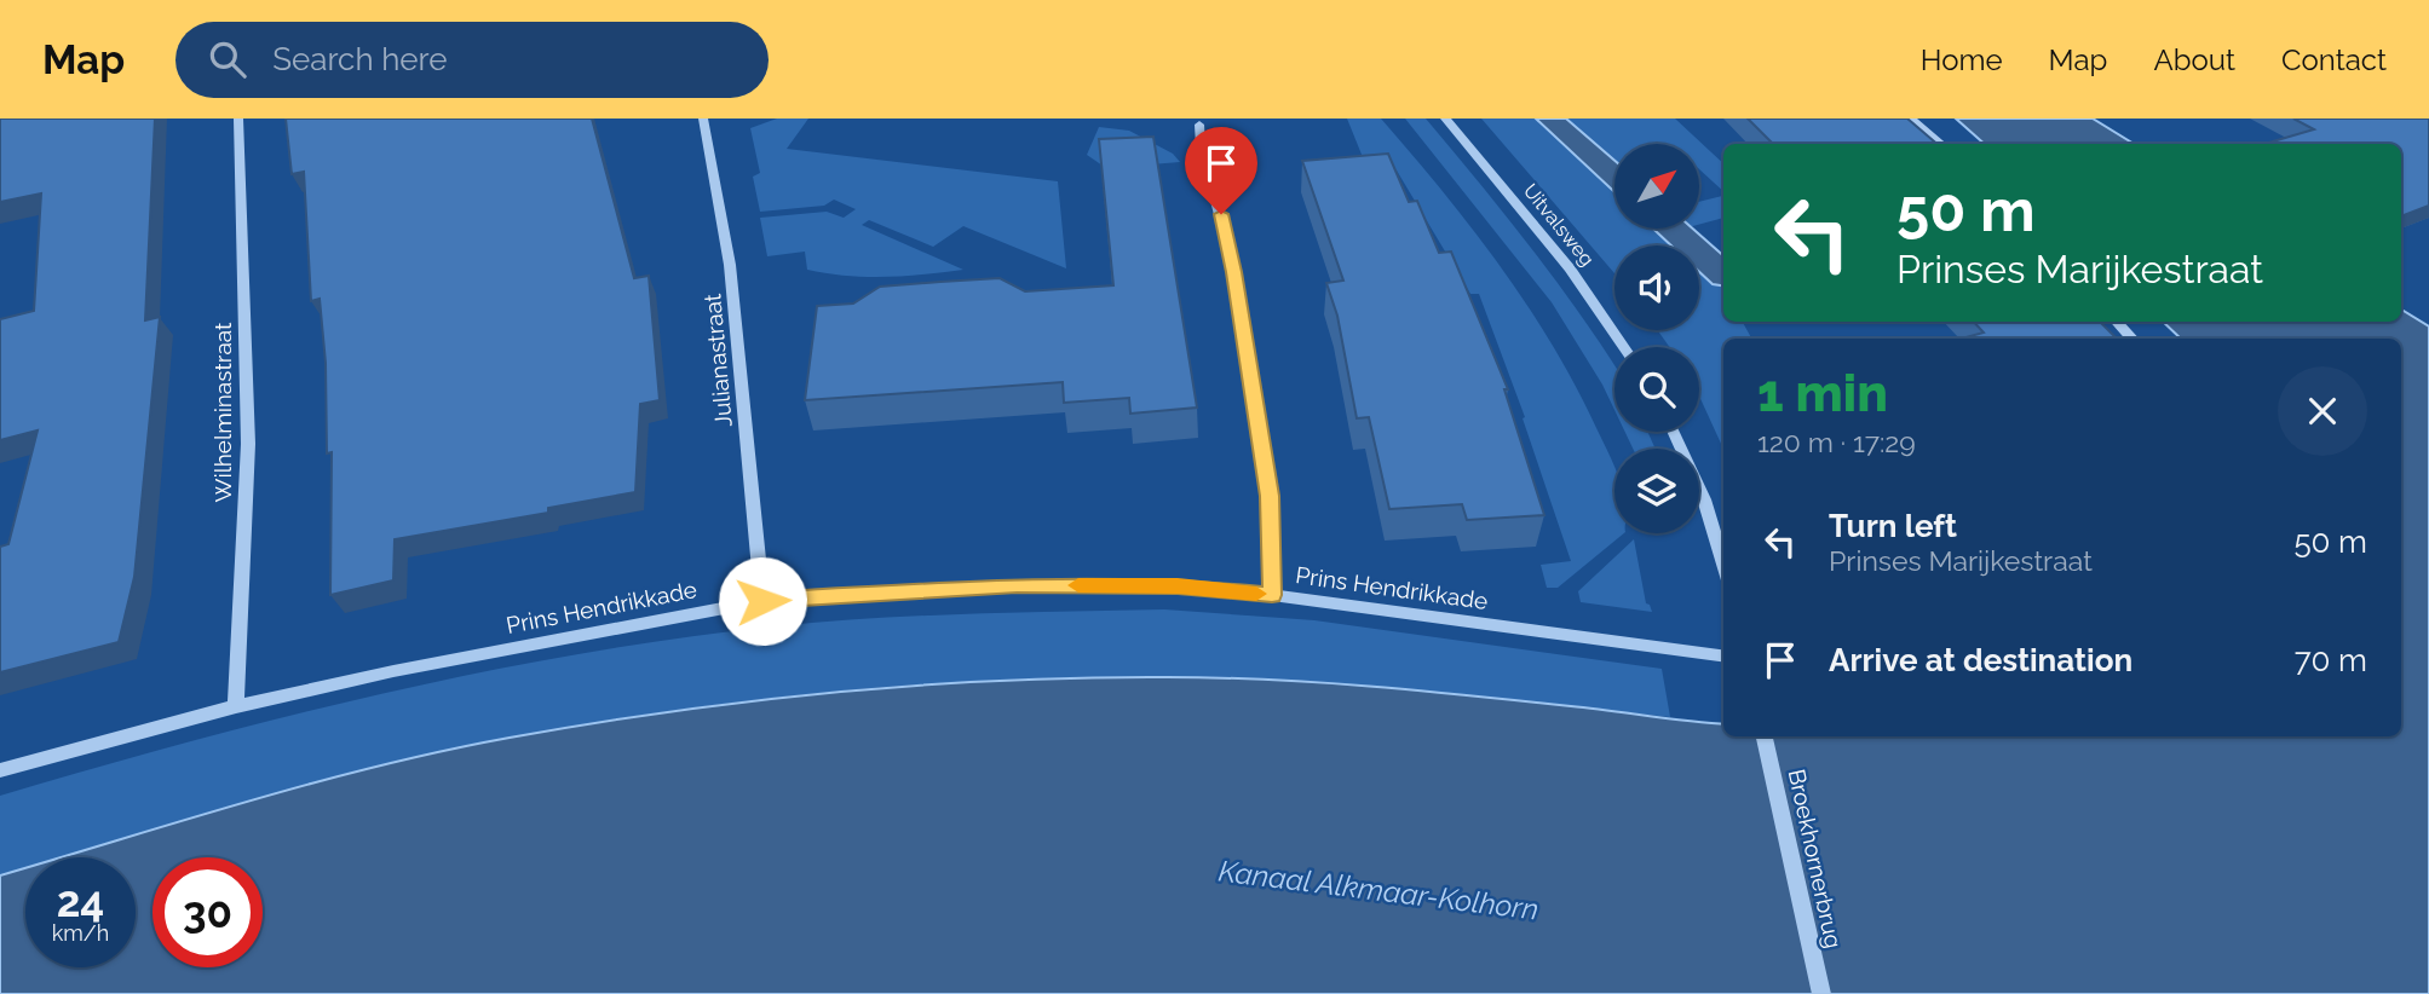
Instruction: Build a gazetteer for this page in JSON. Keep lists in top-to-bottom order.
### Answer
{
  "streets": {
    "street": [
      "Uitvalsweg",
      "Julianastraat",
      "Wilhelminastraat",
      "Prins Hendrikkade",
      "Broekhornerbrug"
    ]
  },
  "crossings": [
    ["Julianastraat", "Prins Hendrikkade"],
    ["Wilhelminastraat", "Prins Hendrikkade"]
  ],
  "water": ["Kanaal Alkmaar-Kolhorn"],
  "north": "top right",
  "page": {
    "header": "Map",
    "search": "Search here",
    "nav": [
      "Home",
      "Map",
      "About",
      "Contact"
    ],
    "turn": ["50 m", "Prinses Marijkestraat"],
    "heading": ["1 min", "120 m · 17:29"],
    "list": [
      {
        "name": "Turn left",
        "note": "Prinses Marijkestraat",
        "value": "50 m"
      },
      {
        "name": "Arrive at destination",
        "value": "70 m"
      }
    ],
    "speed": "24 km/h",
    "limit": "30"
  }
}
